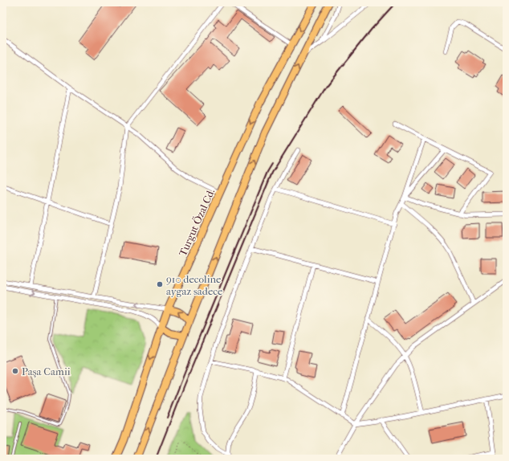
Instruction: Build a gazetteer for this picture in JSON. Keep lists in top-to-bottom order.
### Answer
{
  "streets": {
    "main road": ["Turgut Özal Cd."]
  },
  "places": ["910 decoline aygaz sadece", "Paşa Camii"]
}
